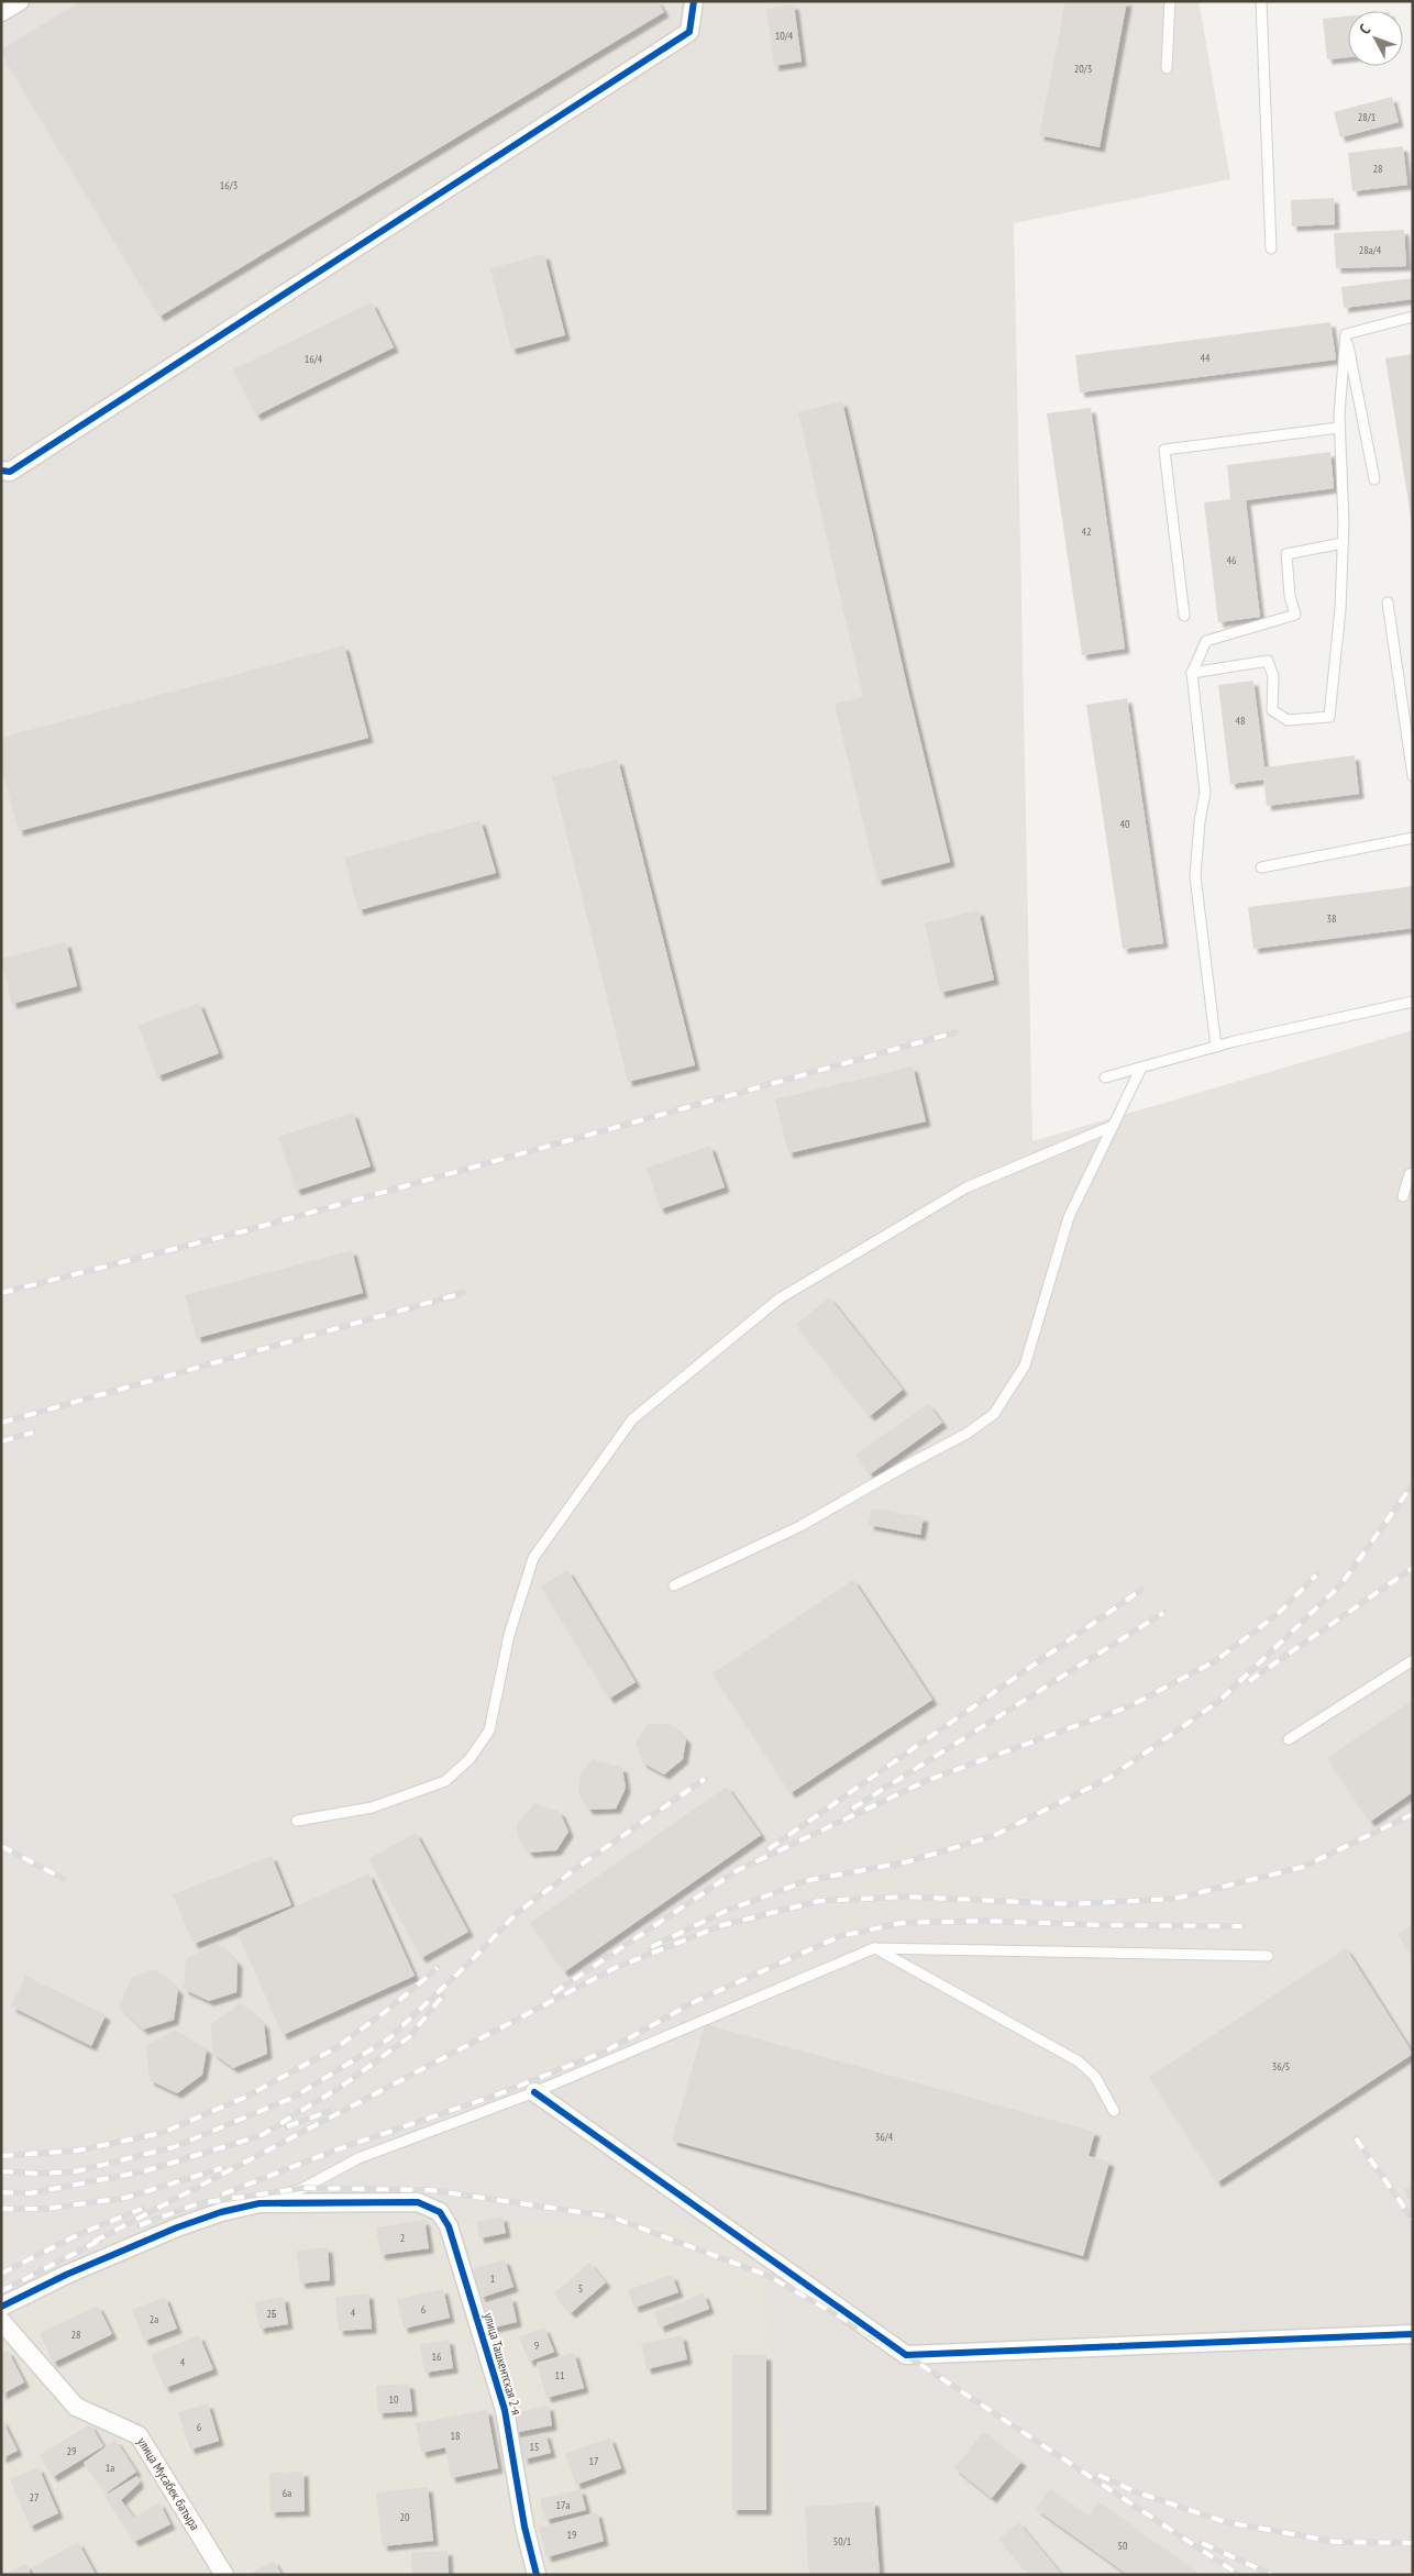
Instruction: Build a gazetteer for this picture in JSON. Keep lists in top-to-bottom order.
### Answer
{
  "streets": {
    "street": ["улица Ташкентская 2-я", "улица Мусабек батыра"]
  },
  "house_numbers": [
    "10/4",
    "20/3",
    "28/1",
    "28",
    "16/3",
    "28а/4",
    "44",
    "16/4",
    "42",
    "46",
    "48",
    "40",
    "38",
    "36/5",
    "36/4",
    "2",
    "1",
    "5",
    "6",
    "4",
    "2Б",
    "2а",
    "28",
    "9",
    "16",
    "4",
    "11",
    "10",
    "6",
    "18",
    "15",
    "29",
    "17",
    "1а",
    "6а",
    "27",
    "17а",
    "20",
    "19",
    "50/1",
    "50"
  ],
  "north": "top left"
}
